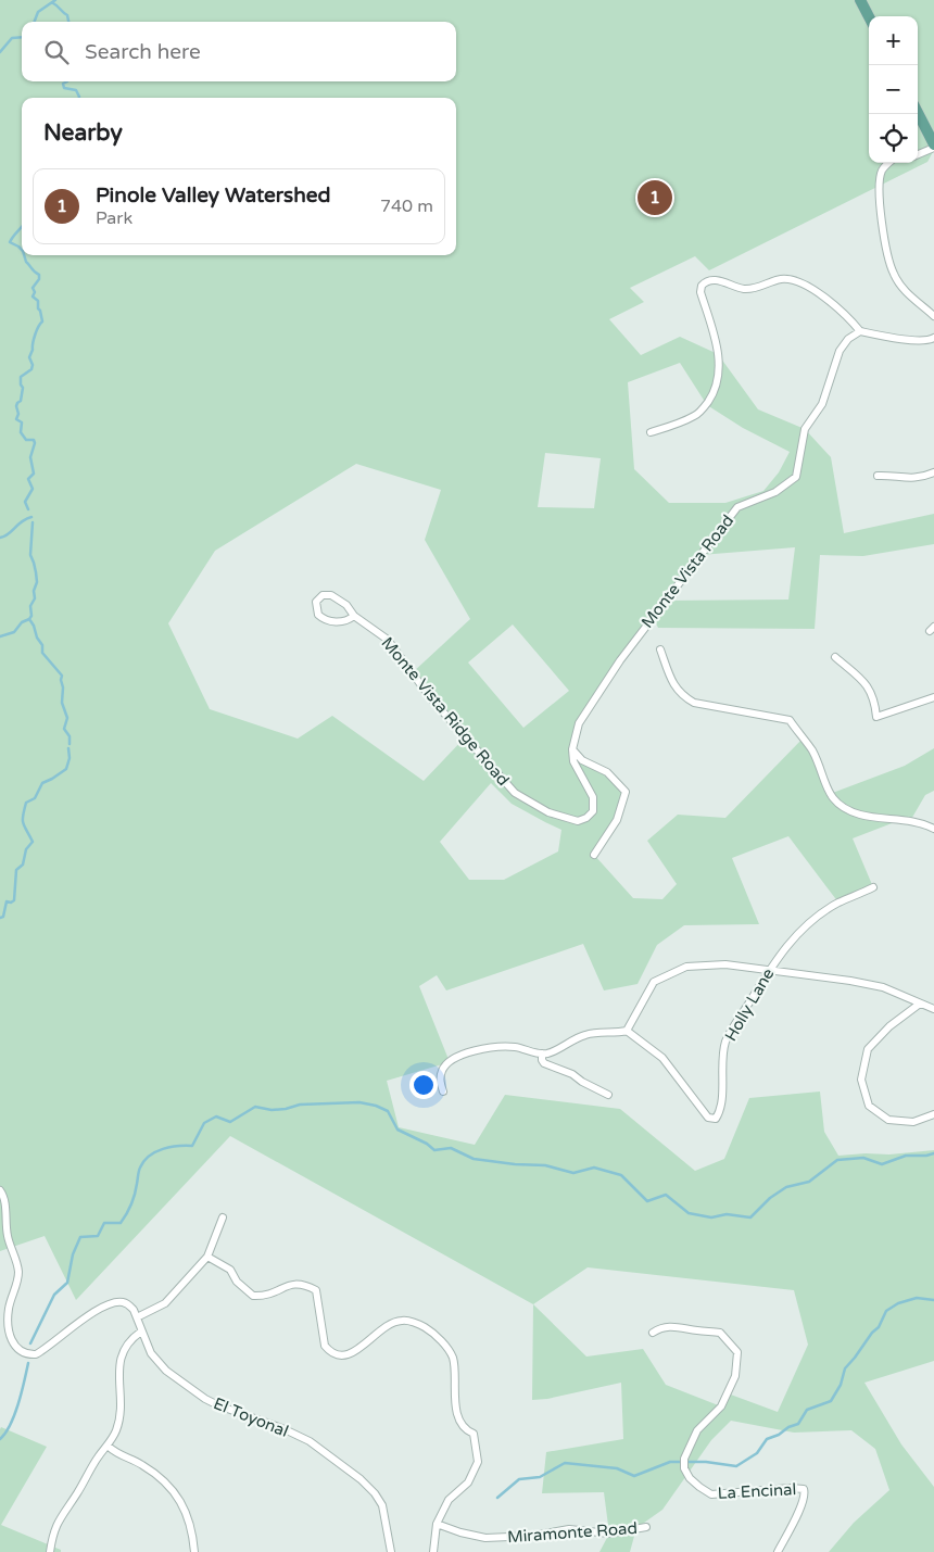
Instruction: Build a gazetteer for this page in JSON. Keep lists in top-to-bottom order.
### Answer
{
  "streets": {
    "street": [
      "Monte Vista Road",
      "Monte Vista Ridge Road",
      "Holly Lane",
      "El Toyonal",
      "La Encinal",
      "Miramonte Road"
    ]
  },
  "crossings": [
    ["Monte Vista Road", "Monte Vista Ridge Road"]
  ],
  "page": {
    "map_buttons": ["+", "−"],
    "search": "Search here",
    "heading": "Nearby",
    "list": [
      {
        "mark": "1",
        "name": "Pinole Valley Watershed",
        "note": "Park",
        "value": "740 m"
      }
    ],
    "pins": "1"
  }
}
